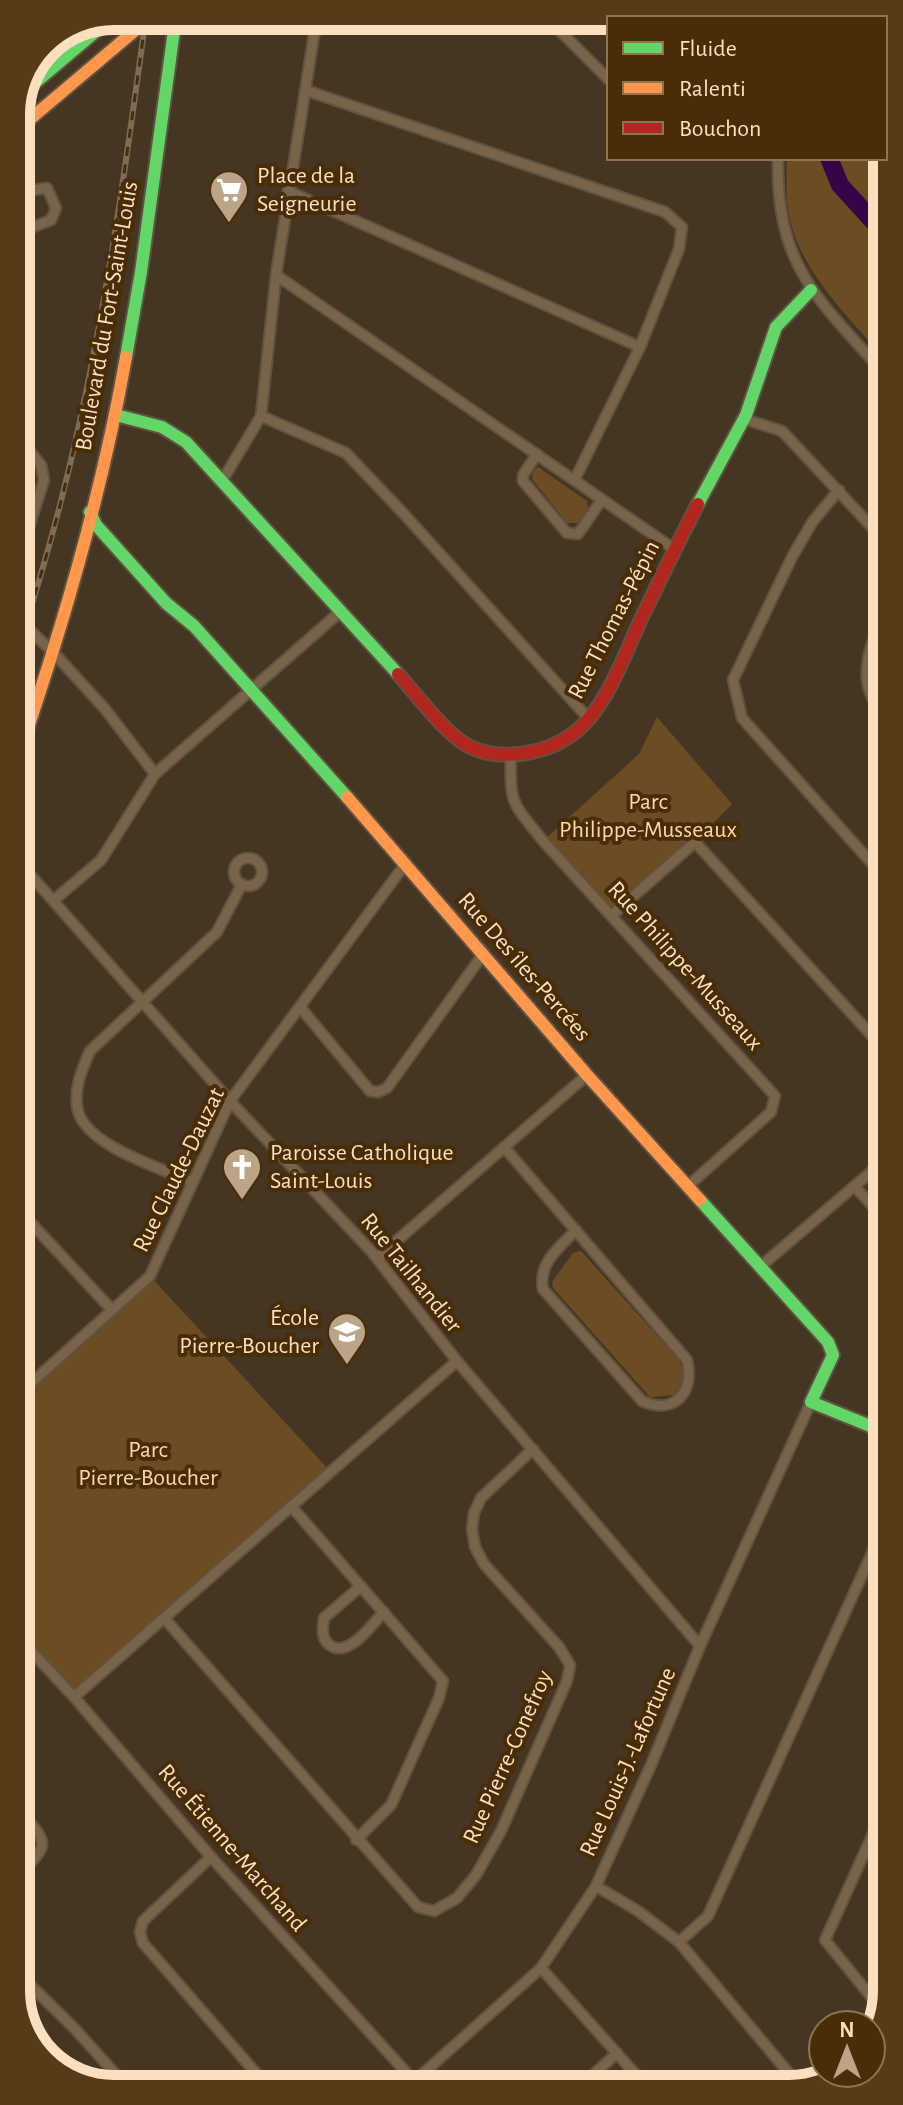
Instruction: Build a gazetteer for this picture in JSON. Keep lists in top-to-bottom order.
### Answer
{
  "streets": {
    "main road": ["Boulevard du Fort-Saint-Louis", "Rue Thomas-Pépin", "Rue Des îles-Percées"],
    "street": [
      "Rue Philippe-Musseaux",
      "Rue Claude-Dauzat",
      "Rue Tailhandier",
      "Rue Pierre-Conefroy",
      "Rue Louis-J.-Lafortune",
      "Rue Étienne-Marchand"
    ]
  },
  "crossings": [
    ["Boulevard du Fort-Saint-Louis", "Rue Thomas-Pépin"],
    ["Boulevard du Fort-Saint-Louis", "Rue Des îles-Percées"],
    ["Rue Thomas-Pépin", "Rue Philippe-Musseaux"],
    ["Rue Philippe-Musseaux", "Rue Des îles-Percées"],
    ["Rue Des îles-Percées", "Rue Claude-Dauzat"],
    ["Rue Des îles-Percées", "Rue Louis-J.-Lafortune"],
    ["Rue Claude-Dauzat", "Rue Tailhandier"],
    ["Rue Tailhandier", "Rue Pierre-Conefroy"],
    ["Rue Tailhandier", "Rue Louis-J.-Lafortune"]
  ],
  "parks": ["Parc Philippe-Musseaux", "Parc Pierre-Boucher"],
  "places": {
    "supermarket": ["Place de la Seigneurie"],
    "church": ["Paroisse Catholique Saint-Louis"],
    "school or university": ["École Pierre-Boucher"]
  },
  "legend": ["Fluide", "Ralenti", "Bouchon"],
  "north": "top"
}
